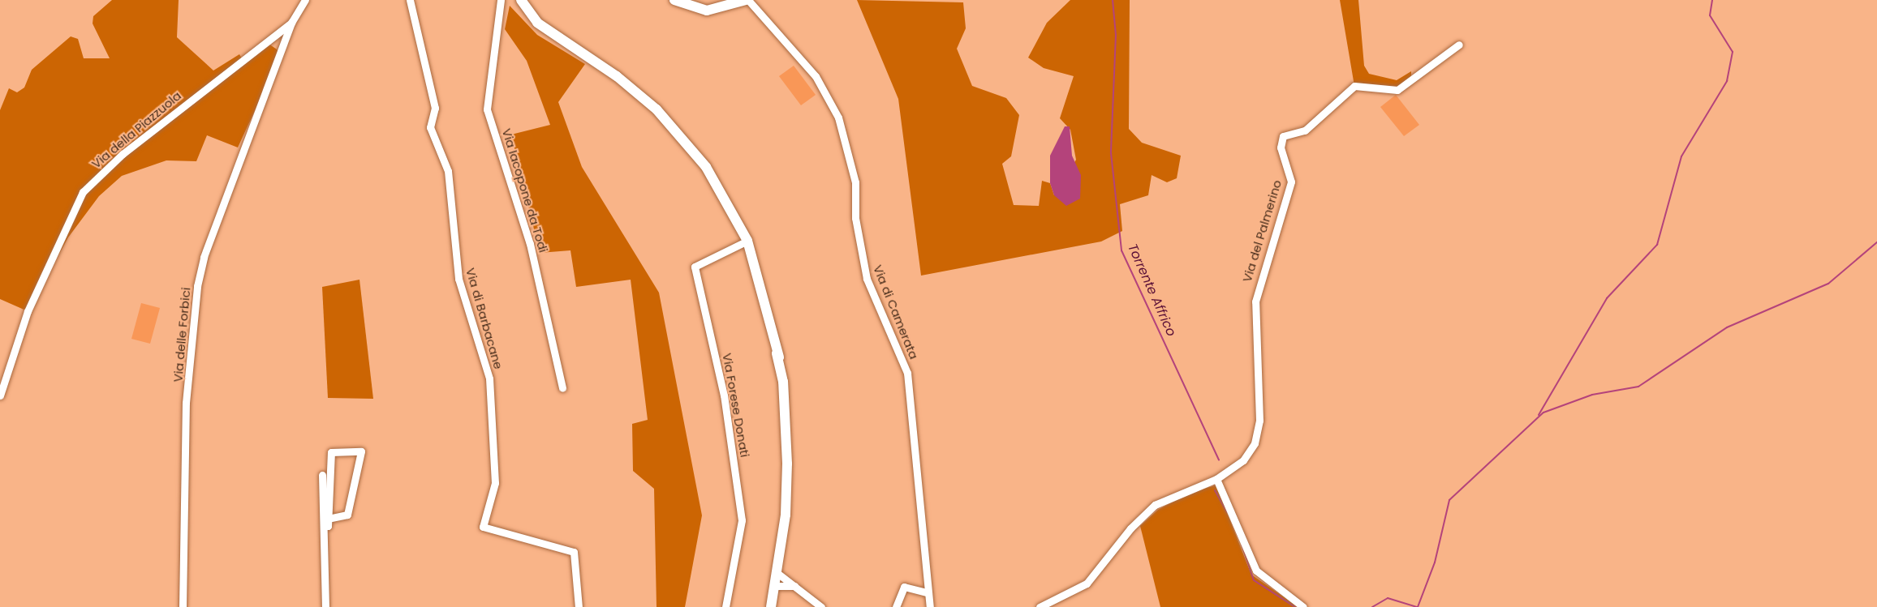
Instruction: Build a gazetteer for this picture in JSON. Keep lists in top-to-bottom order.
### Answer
{
  "streets": {
    "street": [
      "Via della Piazzuola",
      "Via Iacopone da Todi",
      "Via del Palmerino",
      "Via di Camerata",
      "Via di Barbacane",
      "Via delle Forbici",
      "Via Forese Donati"
    ]
  },
  "crossings": [
    ["Via della Piazzuola", "Via delle Forbici"]
  ],
  "water": ["Torrente Affrico"]
}
